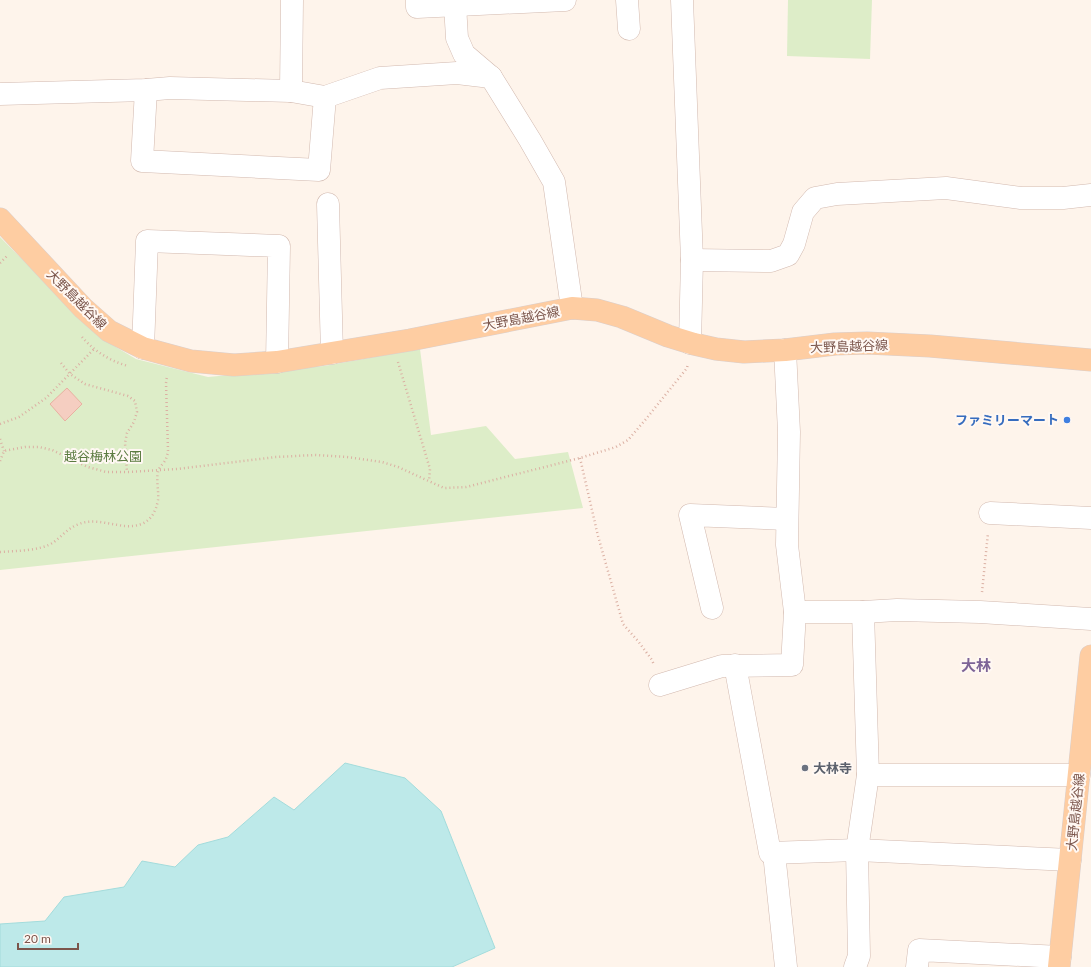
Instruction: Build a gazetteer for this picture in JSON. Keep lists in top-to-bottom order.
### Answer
{
  "streets": {
    "main road": ["大野島越谷線"]
  },
  "districts": ["大林"],
  "parks": ["越谷梅林公園"],
  "places": ["ファミリーマート", "大林寺"],
  "scale_bar": "20 m"
}
